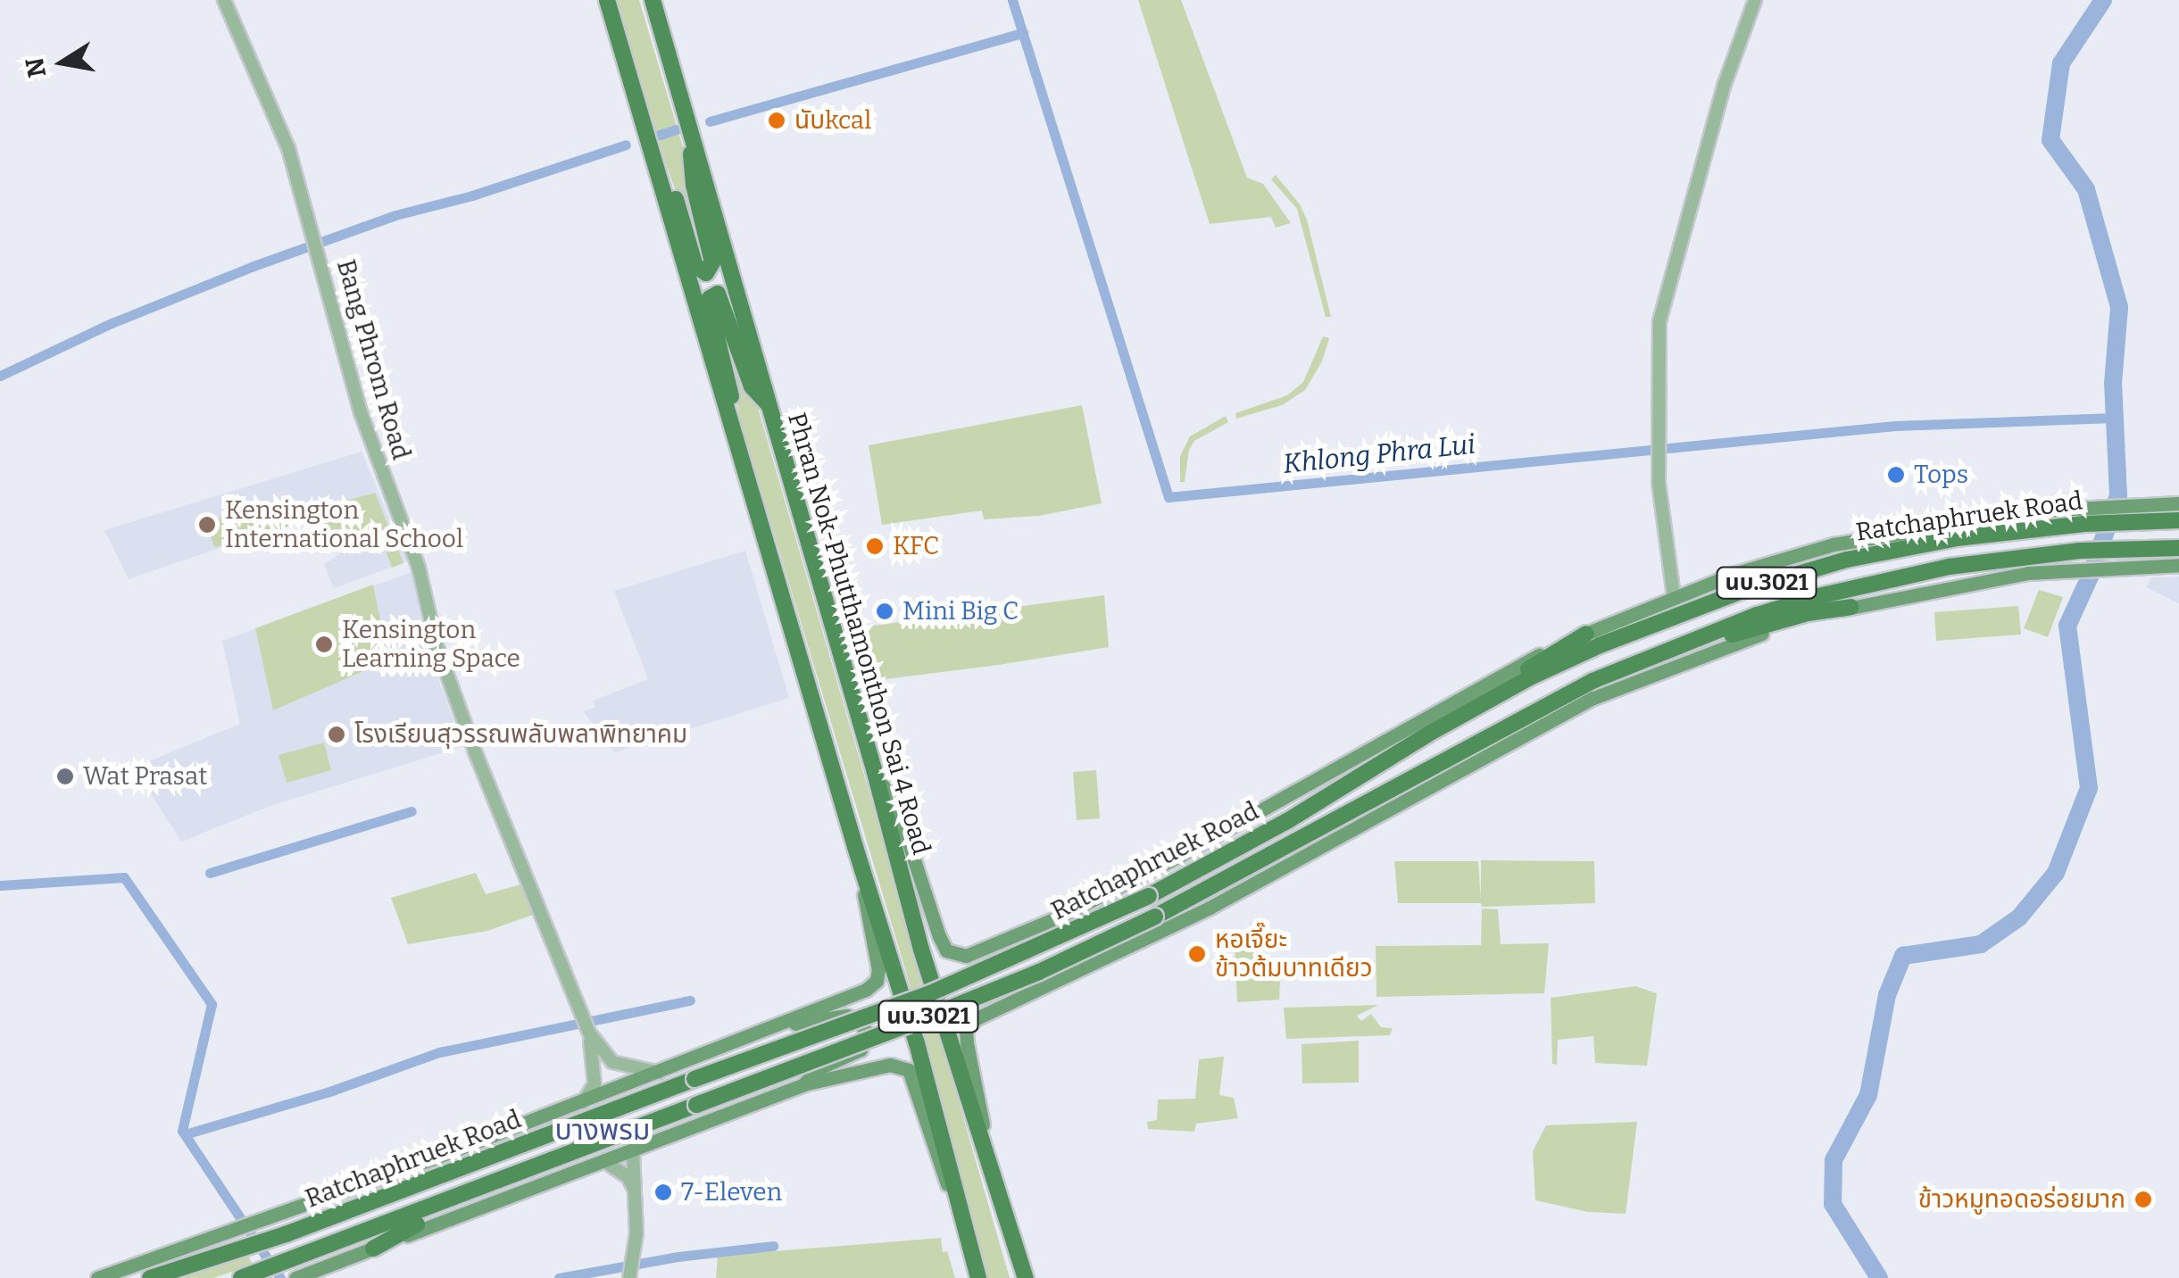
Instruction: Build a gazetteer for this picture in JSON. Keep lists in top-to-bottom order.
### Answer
{
  "streets": {
    "main road": ["Ratchaphruek Road", "นบ.3021", "Phran Nok-Phutthamonthon Sai 4 Road"],
    "street": ["Bang Phrom Road"]
  },
  "crossings": [
    ["Bang Phrom Road", "Ratchaphruek Road"],
    ["Ratchaphruek Road", "Phran Nok-Phutthamonthon Sai 4 Road"],
    ["นบ.3021", "Phran Nok-Phutthamonthon Sai 4 Road"]
  ],
  "districts": ["บางพรม"],
  "water": ["Khlong Phra Lui"],
  "places": [
    "นับkcal",
    "Tops",
    "Kensington International School",
    "KFC",
    "Mini Big C",
    "Kensington Learning Space",
    "โรงเรียนสุวรรณพลับพลาพิทยาคม",
    "Wat Prasat",
    "หอเจี๊ยะ ข้าวต้มบาทเดียว",
    "7-Eleven",
    "ข้าวหมูทอดอร่อยมาก"
  ],
  "north": "left"
}
